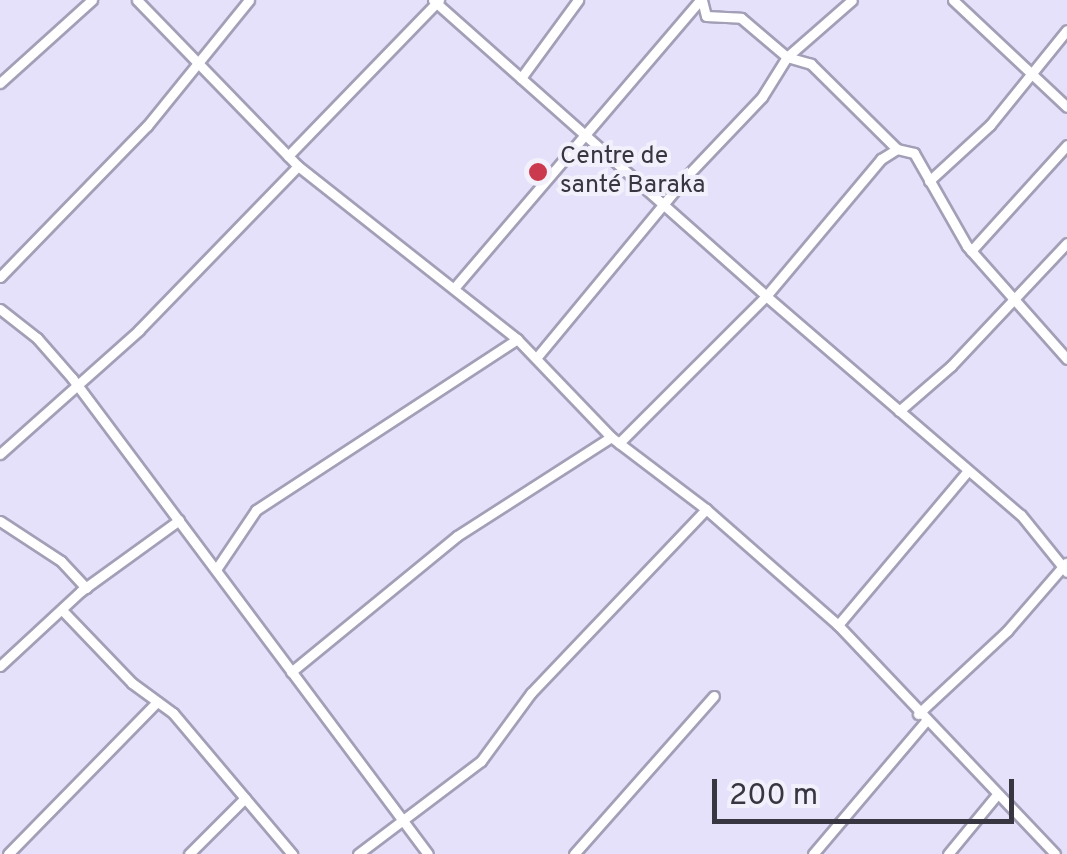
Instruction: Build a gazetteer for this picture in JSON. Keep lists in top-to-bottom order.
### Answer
{
  "places": ["Centre de santé Baraka"],
  "scale_bar": "200 m"
}
